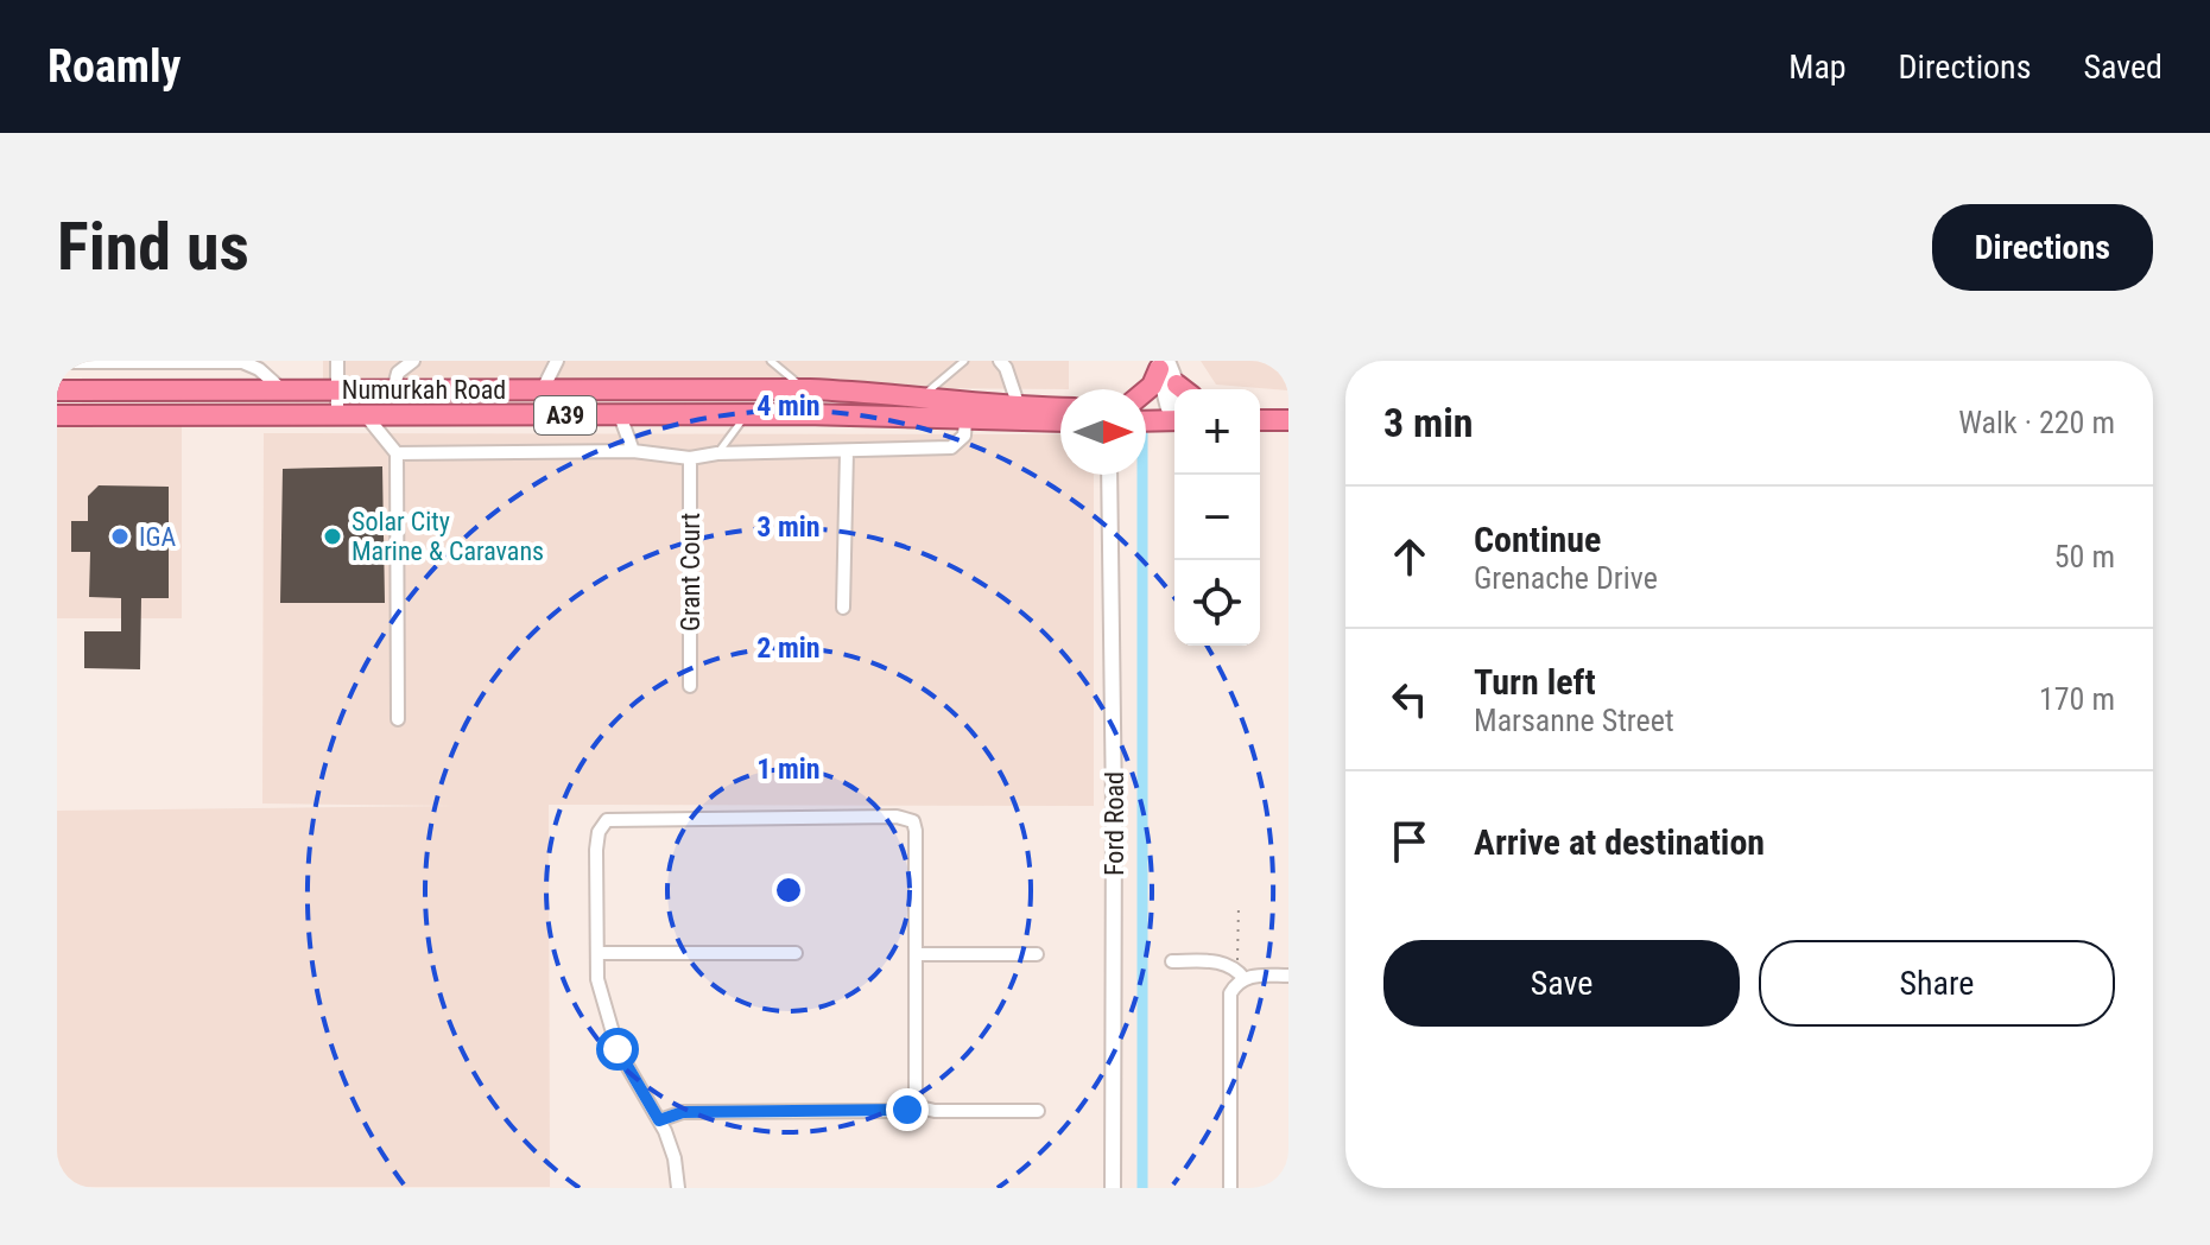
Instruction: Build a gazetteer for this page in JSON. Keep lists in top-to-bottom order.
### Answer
{
  "streets": {
    "highway": ["Numurkah Road", "A39"],
    "street": ["Grant Court", "Ford Road"]
  },
  "places": ["IGA", "Solar City Marine & Caravans"],
  "north": "right",
  "page": {
    "header": "Roamly",
    "nav": ["Map", "Directions", "Saved"],
    "buttons": [
      "Directions",
      ["Save", "Share"]
    ],
    "title": "Find us",
    "heading": ["3 min", "Walk · 220 m"],
    "map_buttons": ["+", "−"],
    "list": [
      ["Continue", "Grenache Drive", "50 m"],
      ["Turn left", "Marsanne Street", "170 m"],
      "Arrive at destination"
    ]
  },
  "rings": [
    "4 min",
    "3 min",
    "2 min",
    "1 min"
  ]
}
